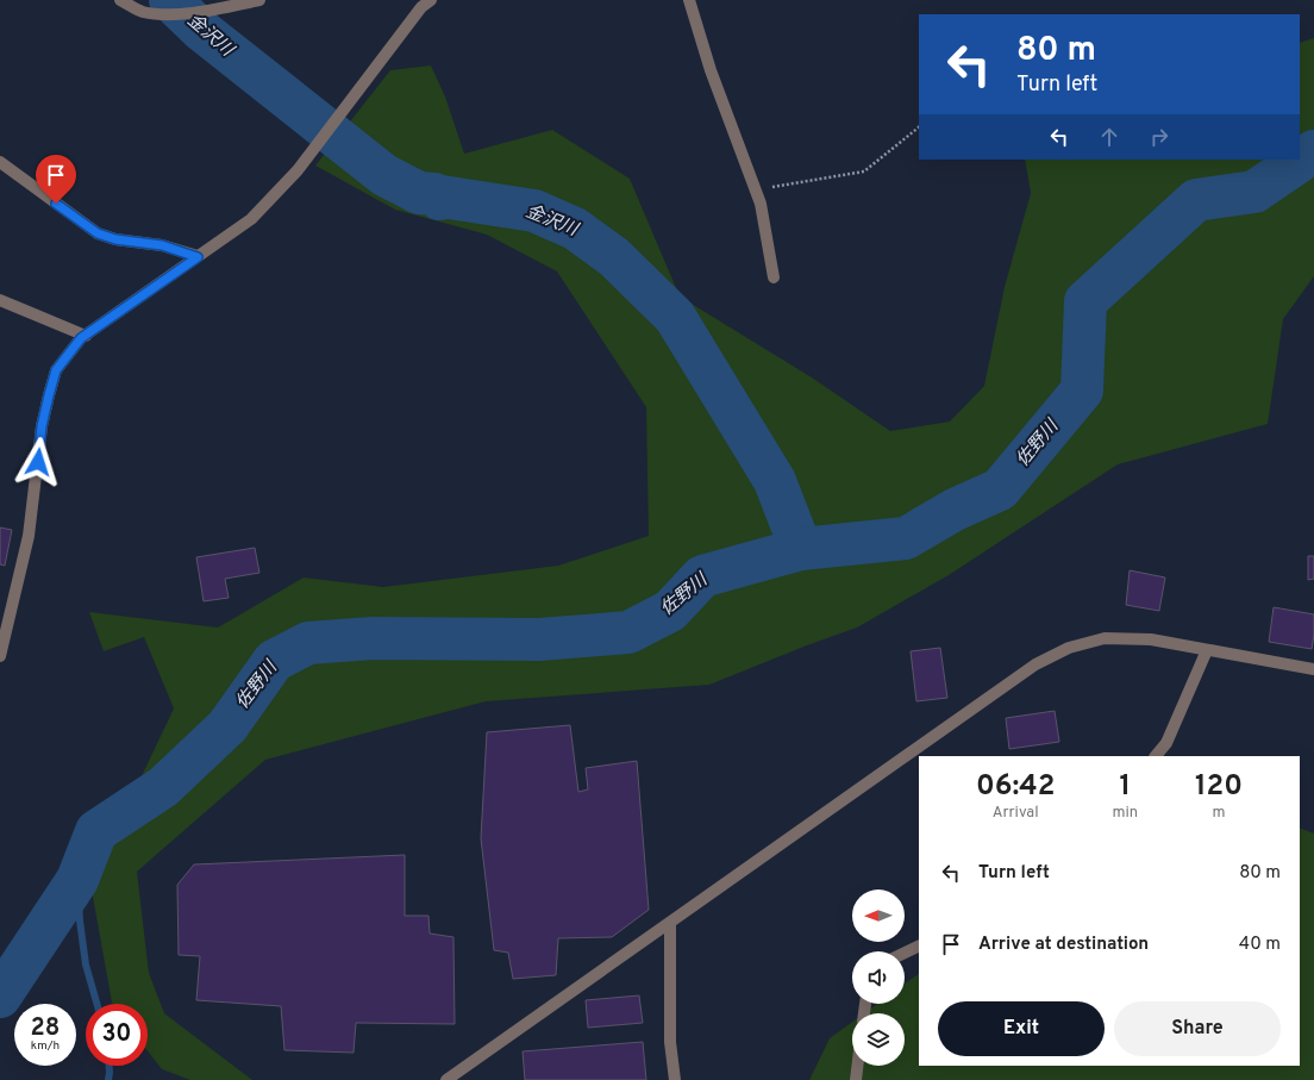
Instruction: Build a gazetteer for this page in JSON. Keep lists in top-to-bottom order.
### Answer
{
  "water": ["金沢川", "佐野川"],
  "north": "left",
  "page": {
    "turn": ["80 m", "Turn left"],
    "eta": [
      "06:42",
      "Arrival",
      "1",
      "min",
      "120",
      "m"
    ],
    "list": [
      {
        "name": "Turn left",
        "value": "80 m"
      },
      {
        "name": "Arrive at destination",
        "value": "40 m"
      }
    ],
    "buttons": ["Exit", "Share"],
    "speed": "28 km/h",
    "limit": "30"
  }
}
